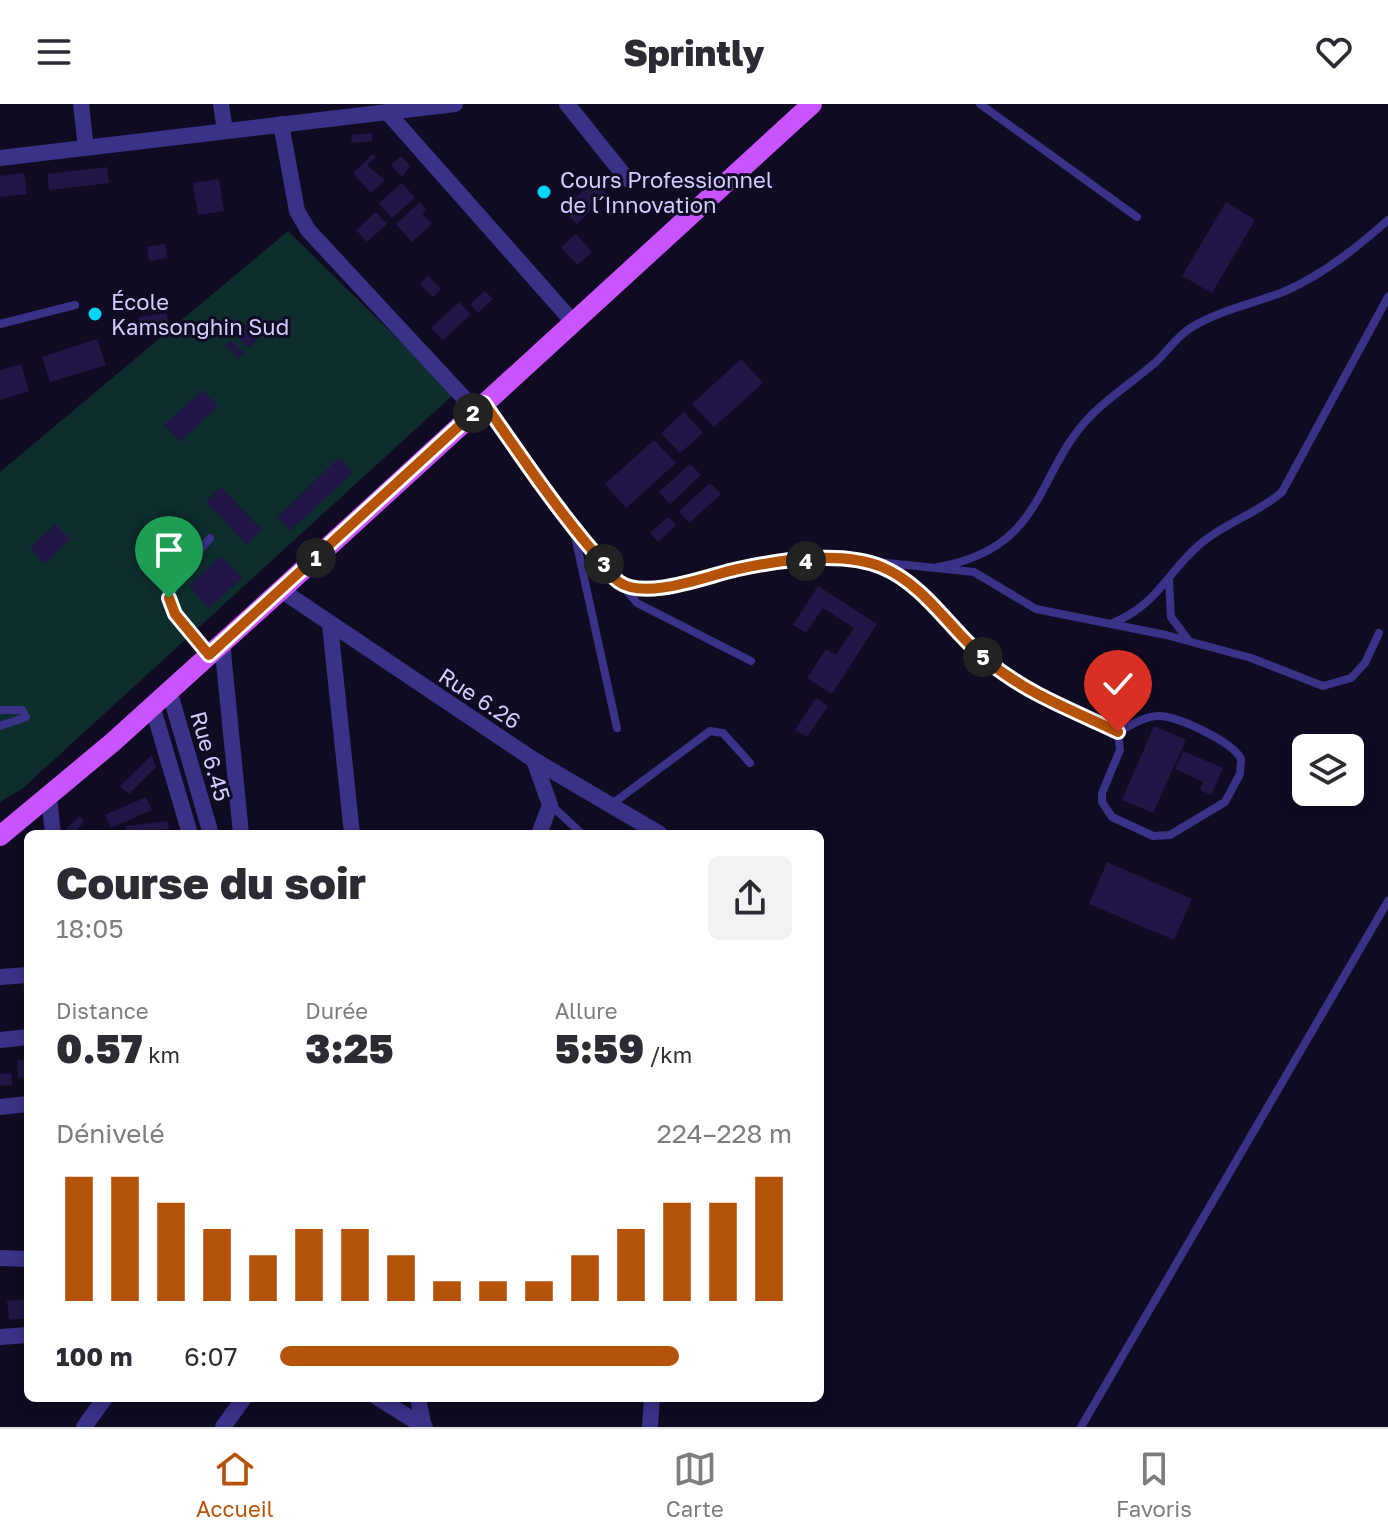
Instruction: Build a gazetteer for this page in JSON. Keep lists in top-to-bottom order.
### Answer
{
  "streets": {
    "street": ["Rue 6.26", "Rue 6.45"]
  },
  "places": ["Cours Professionnel de l´Innovation", "École Kamsonghin Sud"],
  "page": {
    "header": "Sprintly",
    "pins": [
      "2",
      "1",
      "4",
      "3",
      "5"
    ],
    "heading": ["Course du soir", "18:05"],
    "stats": [
      ["Distance", "0.57 km"],
      ["Durée", "3:25"],
      ["Allure", "5:59 /km"]
    ],
    "chart": ["Dénivelé", "224–228 m"],
    "list": [
      {
        "name": "100 m",
        "note": "6:07"
      }
    ],
    "tabs": ["Accueil", "Carte", "Favoris"]
  }
}
